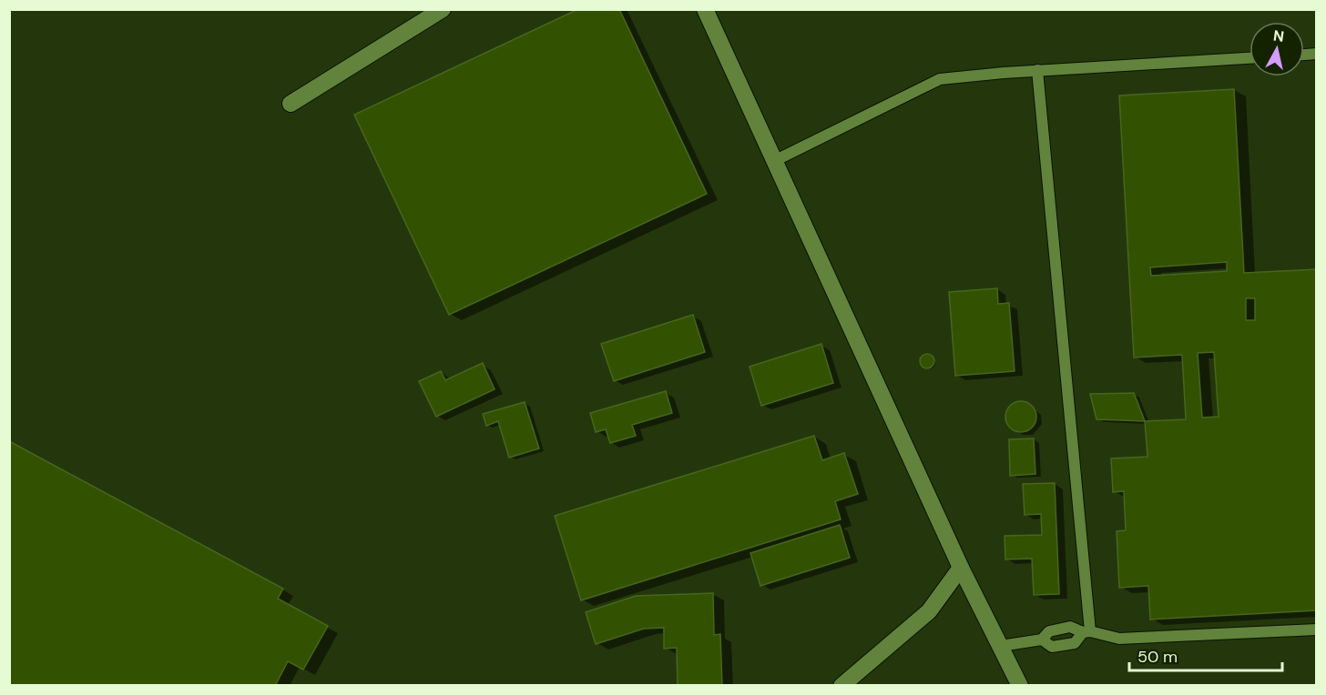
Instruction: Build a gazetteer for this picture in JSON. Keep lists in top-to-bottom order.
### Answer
{
  "scale_bar": "50 m",
  "north": "top"
}
